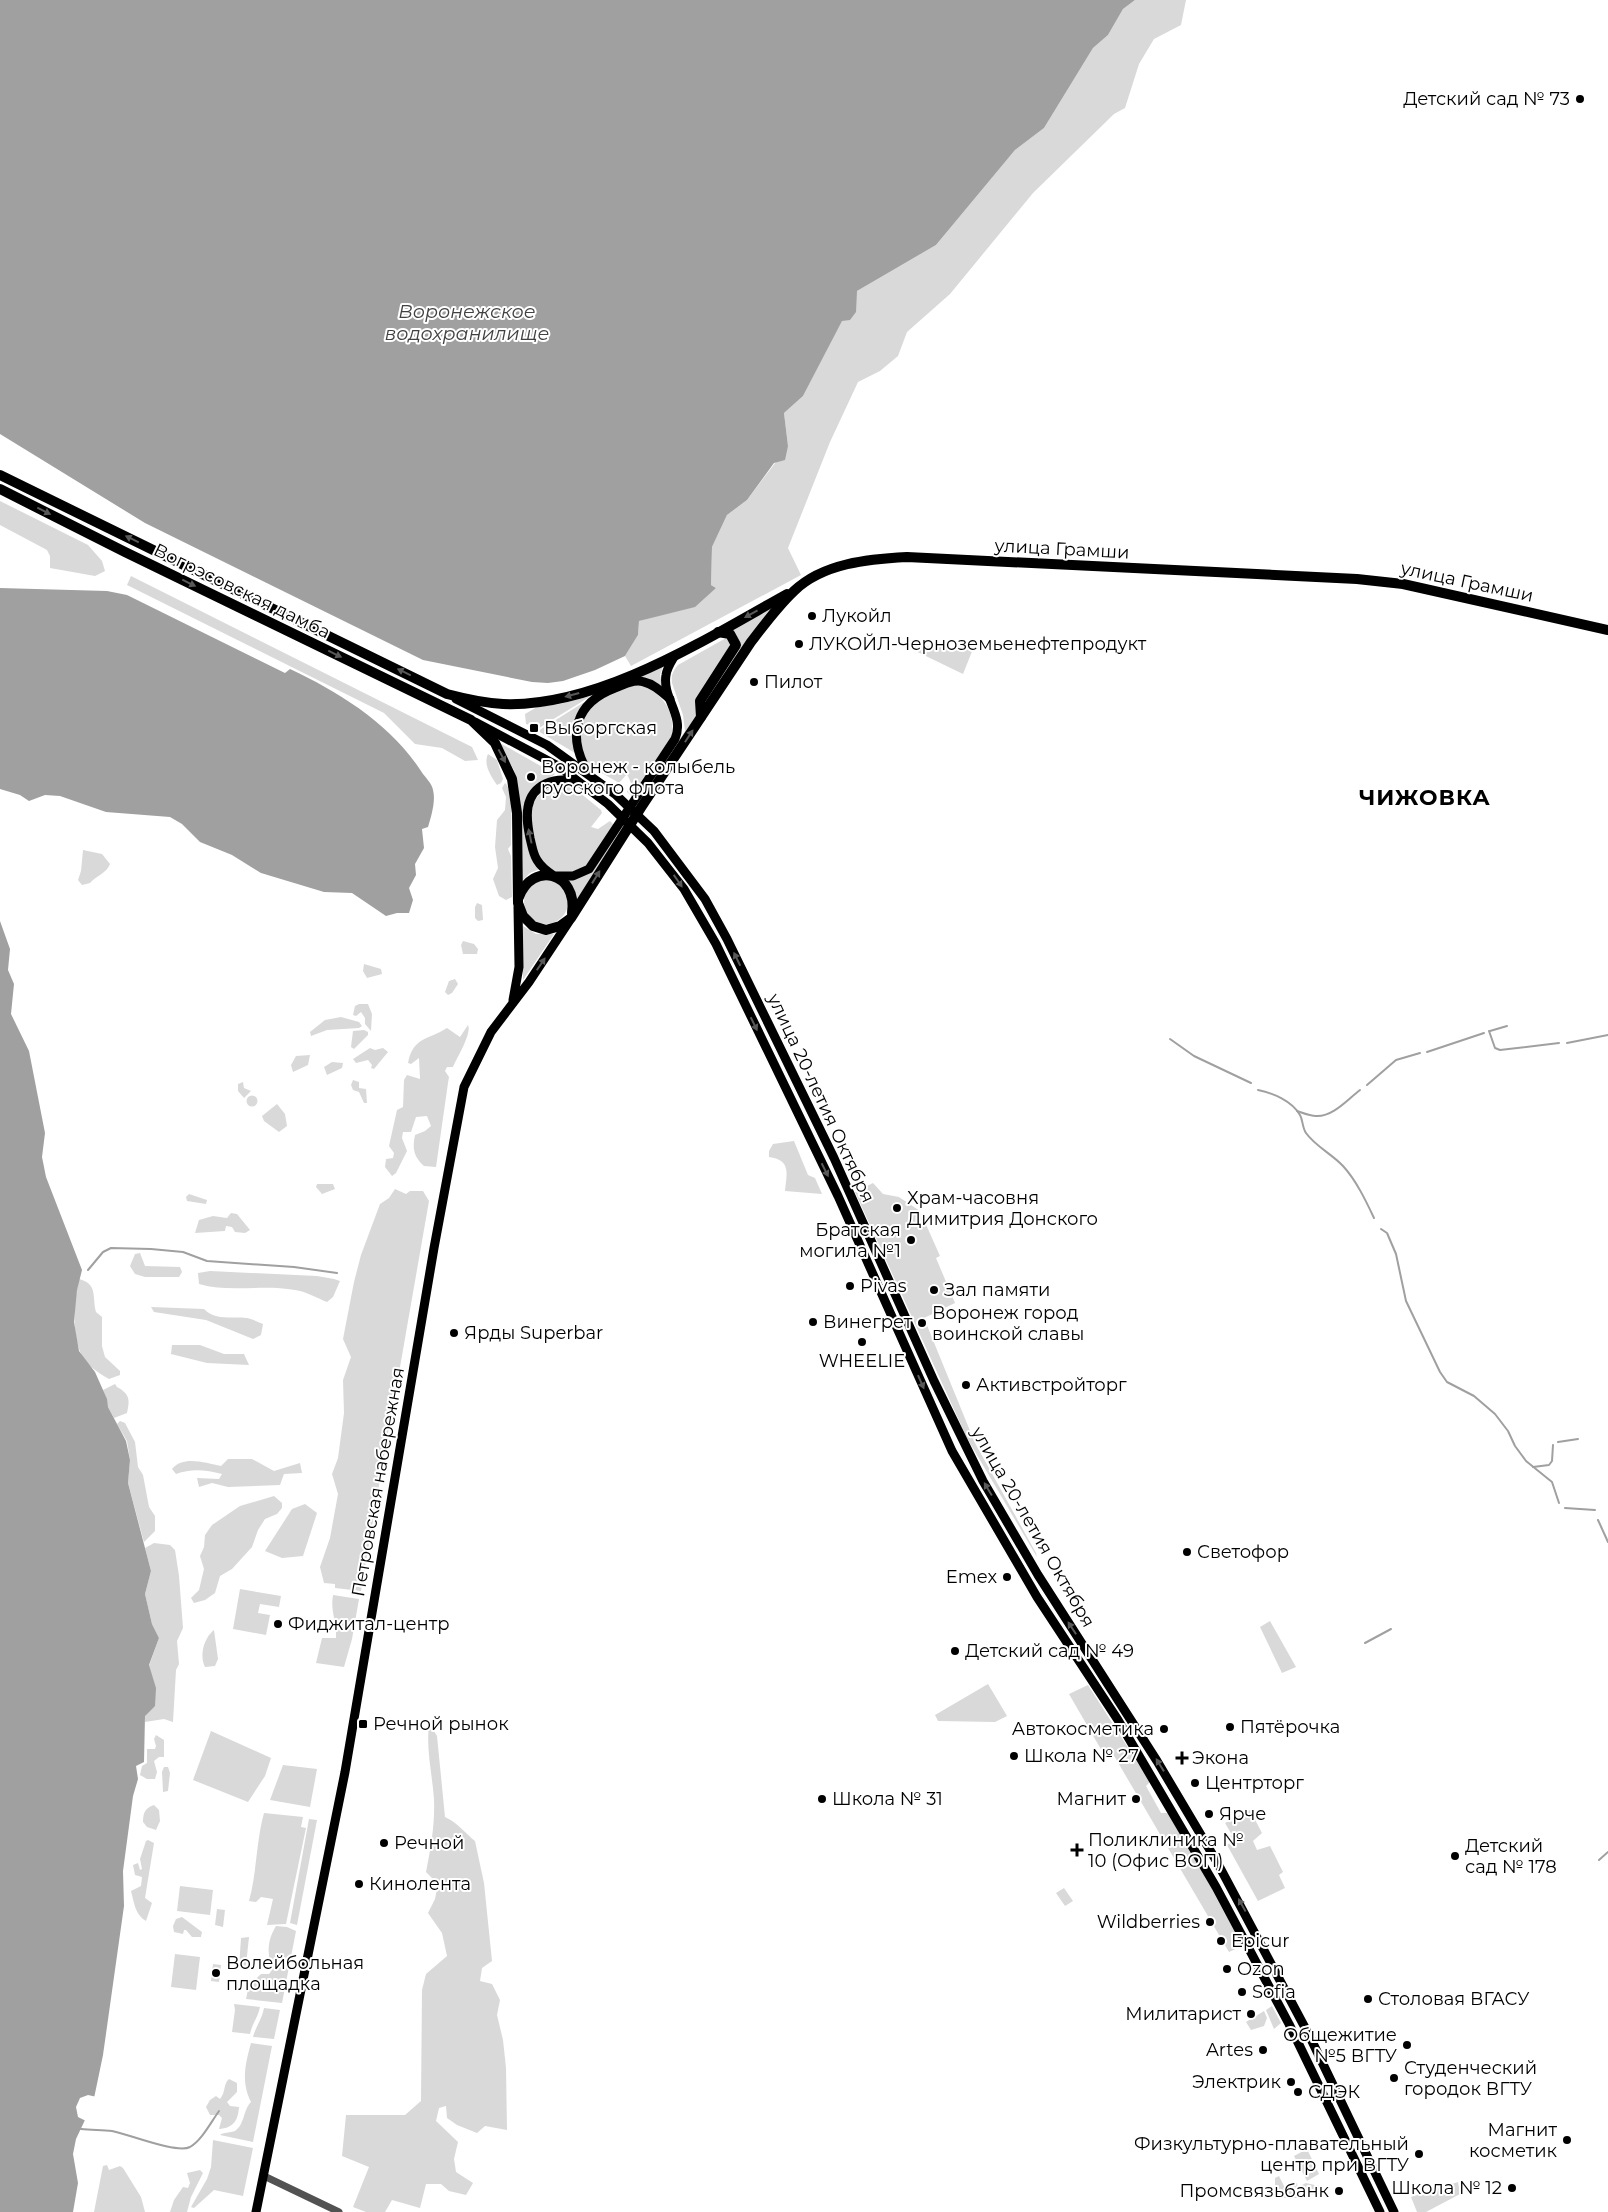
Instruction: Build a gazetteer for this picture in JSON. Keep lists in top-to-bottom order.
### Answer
{
  "streets": {
    "highway": ["улица Грамши", "Вогрэсовская дамба", "Петровская набережная"],
    "main road": ["улица 20-летия Октября"]
  },
  "crossings": [
    ["улица Грамши", "Вогрэсовская дамба"],
    ["улица Грамши", "Петровская набережная"],
    ["Вогрэсовская дамба", "улица 20-летия Октября"],
    ["Вогрэсовская дамба", "Петровская набережная"]
  ],
  "districts": ["ЧИЖОВКА"],
  "water": ["Воронежское водохранилище"],
  "places": {
    "other": [
      "Детский сад № 73",
      "Лукойл",
      "ЛУКОЙЛ-Черноземьенефтепродукт",
      "Пилот",
      "Воронеж - колыбель русского флота",
      "Храм-часовня Димитрия Донского",
      "Братская могила №1",
      "Pivas",
      "Зал памяти",
      "Винегрет",
      "Воронеж город воинской славы",
      "Ярды Superbar",
      "WHEELIE",
      "Активстройторг",
      "Светофор",
      "Emex",
      "Фиджитал-центр",
      "Детский сад № 49",
      "Пятёрочка",
      "Автокосметика",
      "Школа № 27",
      "Центрторг",
      "Школа № 31",
      "Магнит",
      "Ярче",
      "Речной",
      "Детский сад № 178",
      "Кинолента",
      "Wildberries",
      "Epicur",
      "Ozon",
      "Волейбольная площадка",
      "Sofia",
      "Столовая ВГАСУ",
      "Милитарист",
      "Общежитие №5 ВГТУ",
      "Artes",
      "Студенческий городок ВГТУ",
      "Электрик",
      "СДЭК",
      "Магнит косметик",
      "Физкультурно-плавательный центр при ВГТУ",
      "Школа № 12",
      "Промсвязьбанк"
    ],
    "transit": ["Выборгская", "Речной рынок"],
    "health": ["Экона", "Поликлиника № 10 (Офис ВОП)"]
  }
}
